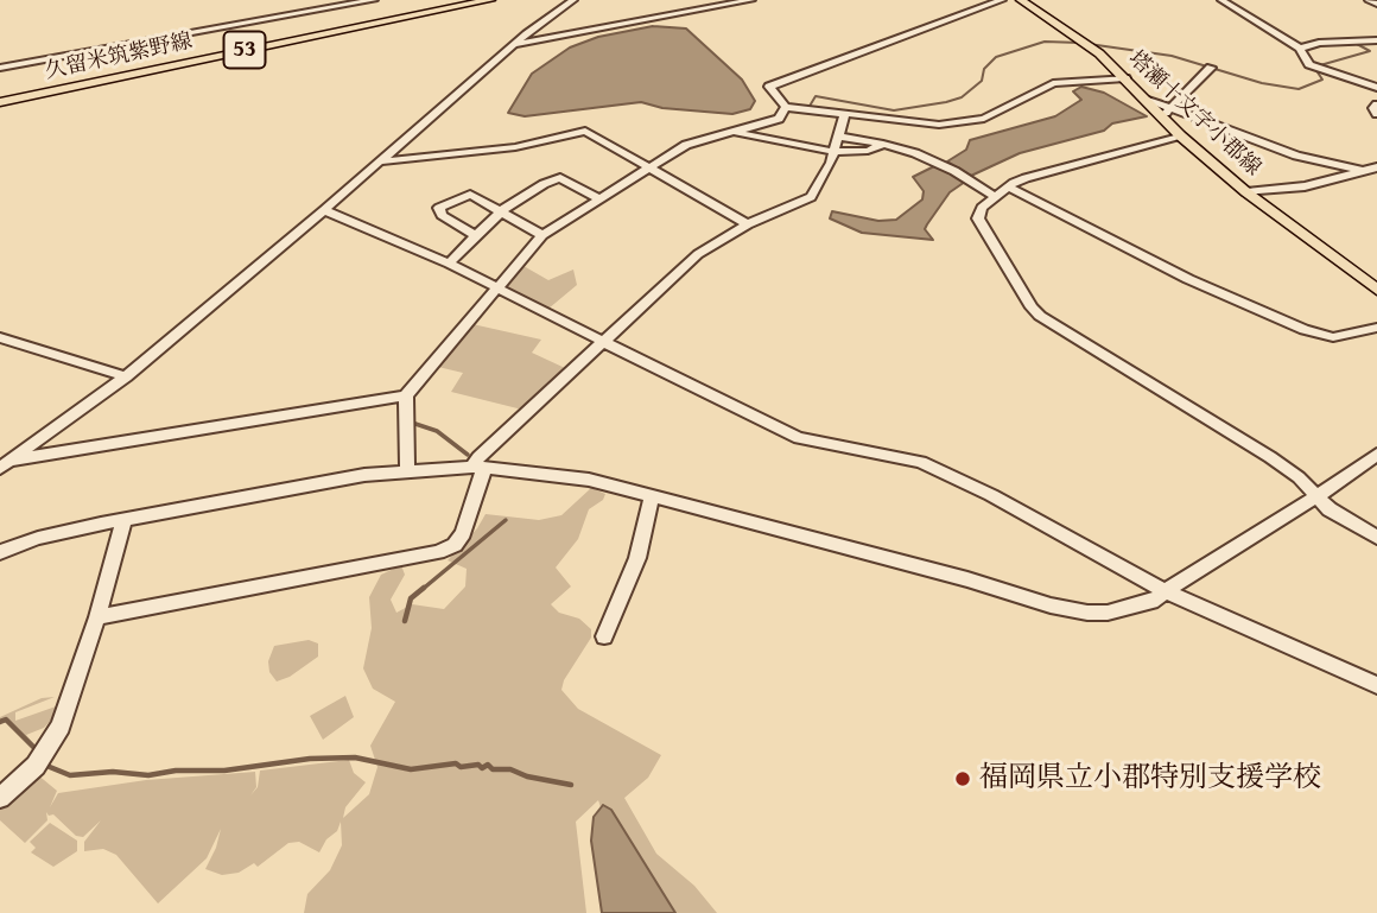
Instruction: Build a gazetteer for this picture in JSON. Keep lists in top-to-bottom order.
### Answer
{
  "streets": {
    "main road": ["53", "久留米筑紫野線", "塔瀬十文字小郡線"]
  },
  "places": ["福岡県立小郡特別支援学校"]
}
